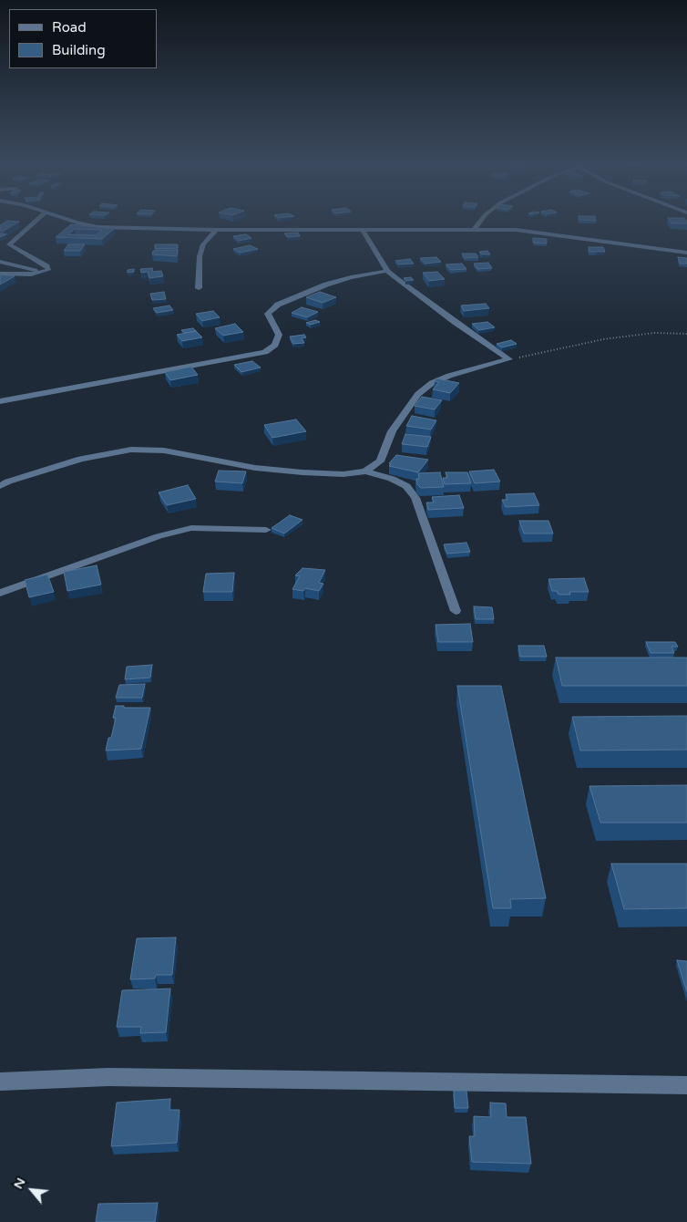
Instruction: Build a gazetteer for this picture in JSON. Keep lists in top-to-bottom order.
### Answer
{
  "legend": ["Road", "Building"],
  "north": "top left"
}
